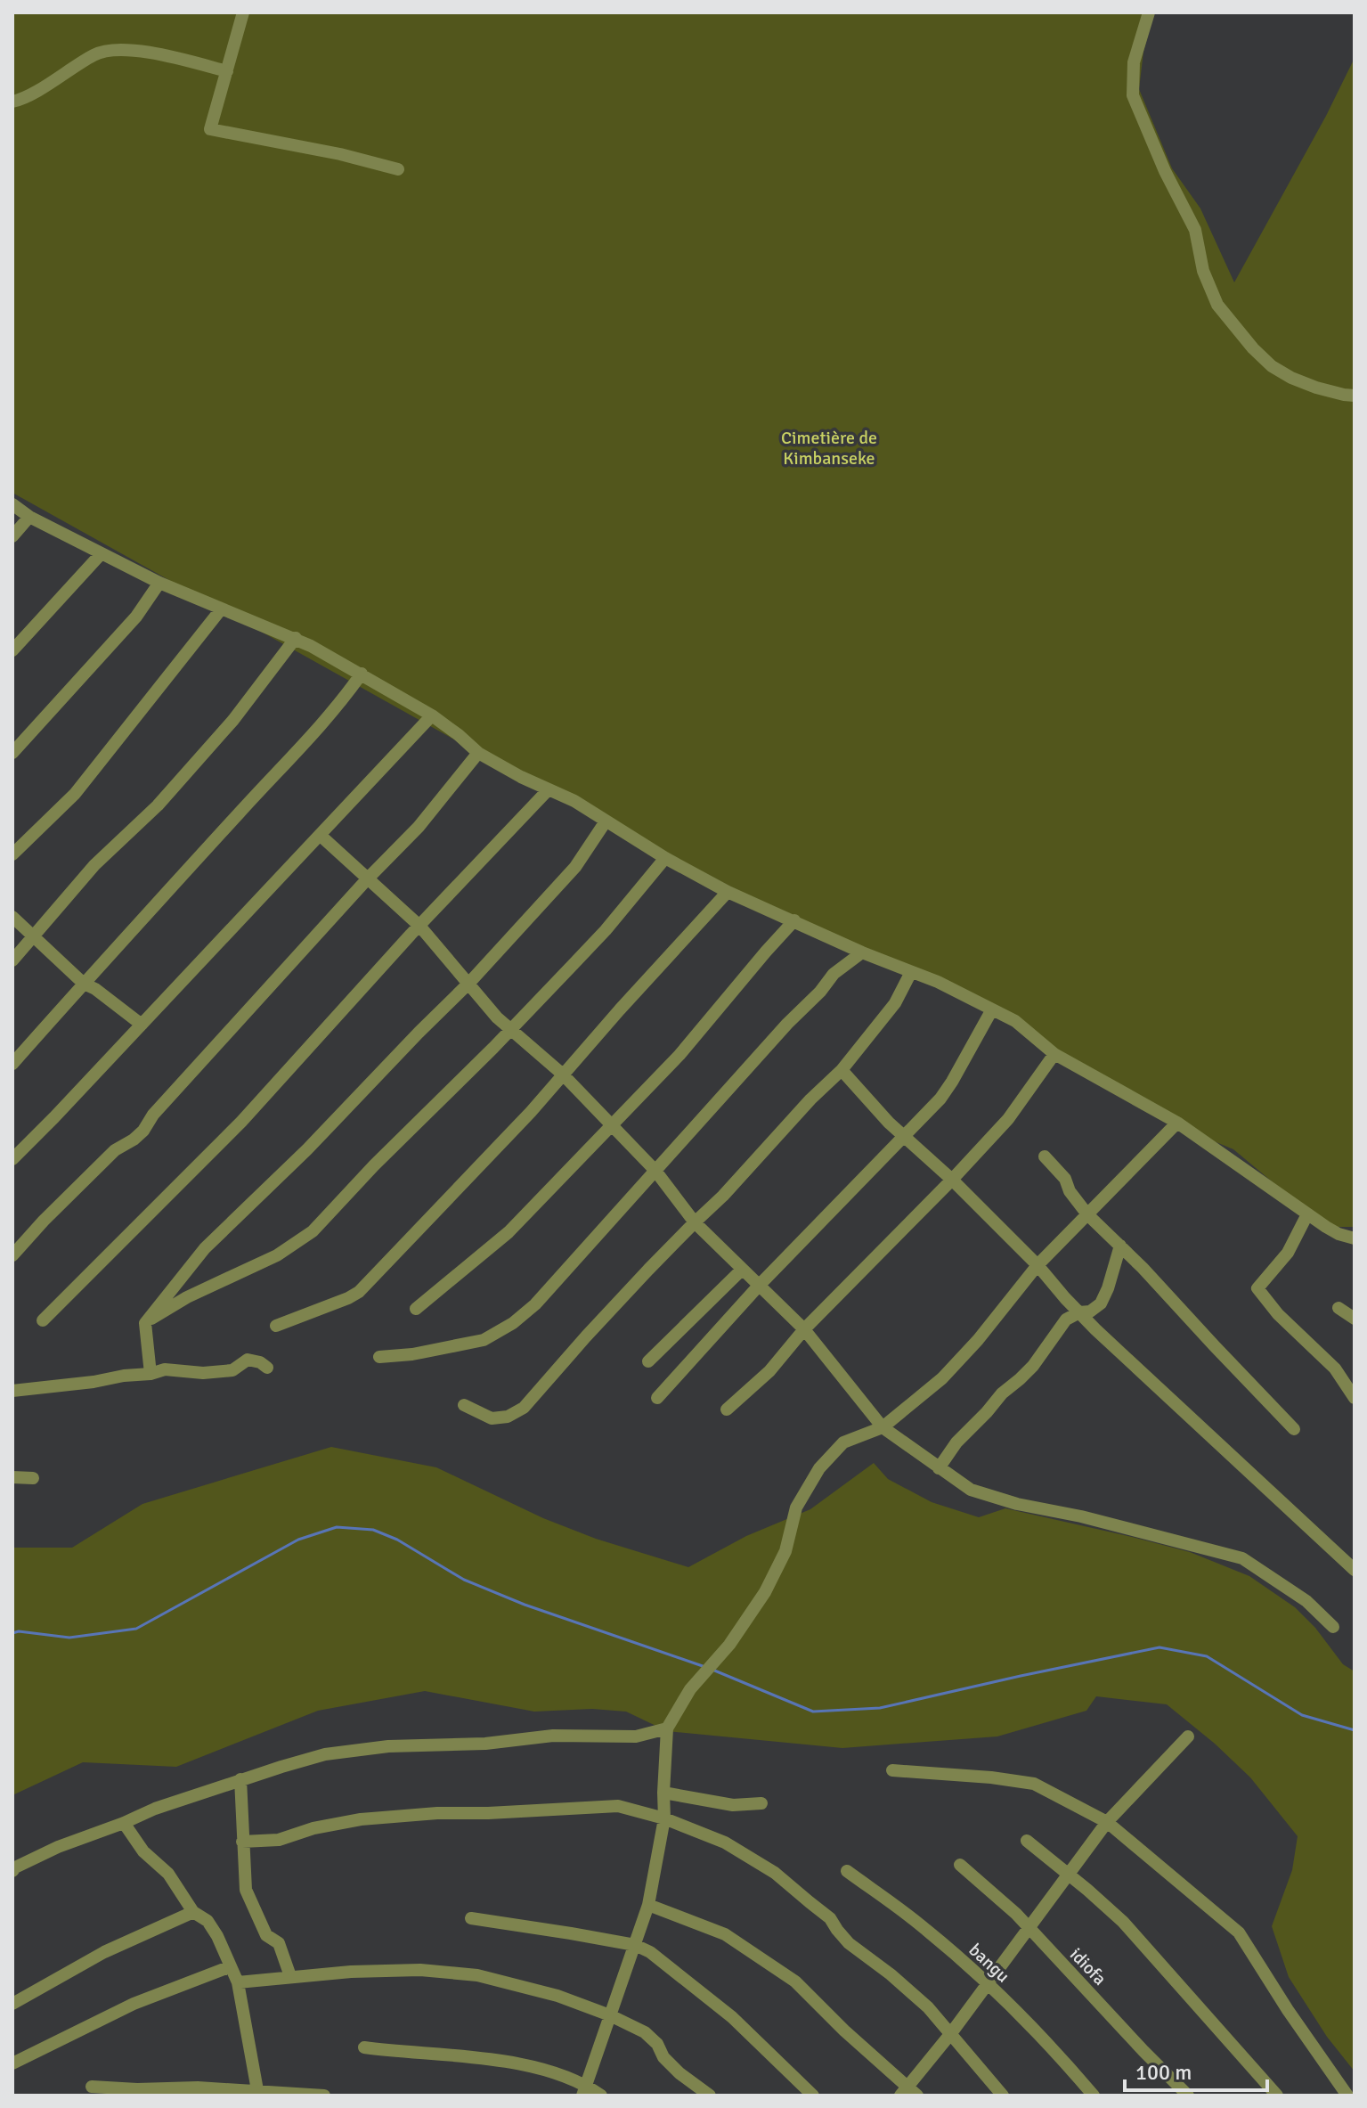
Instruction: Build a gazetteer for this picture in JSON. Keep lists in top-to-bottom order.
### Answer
{
  "streets": {
    "street": ["bangu", "idiofa"]
  },
  "parks": ["Cimetière de Kimbanseke"],
  "scale_bar": "100 m"
}
